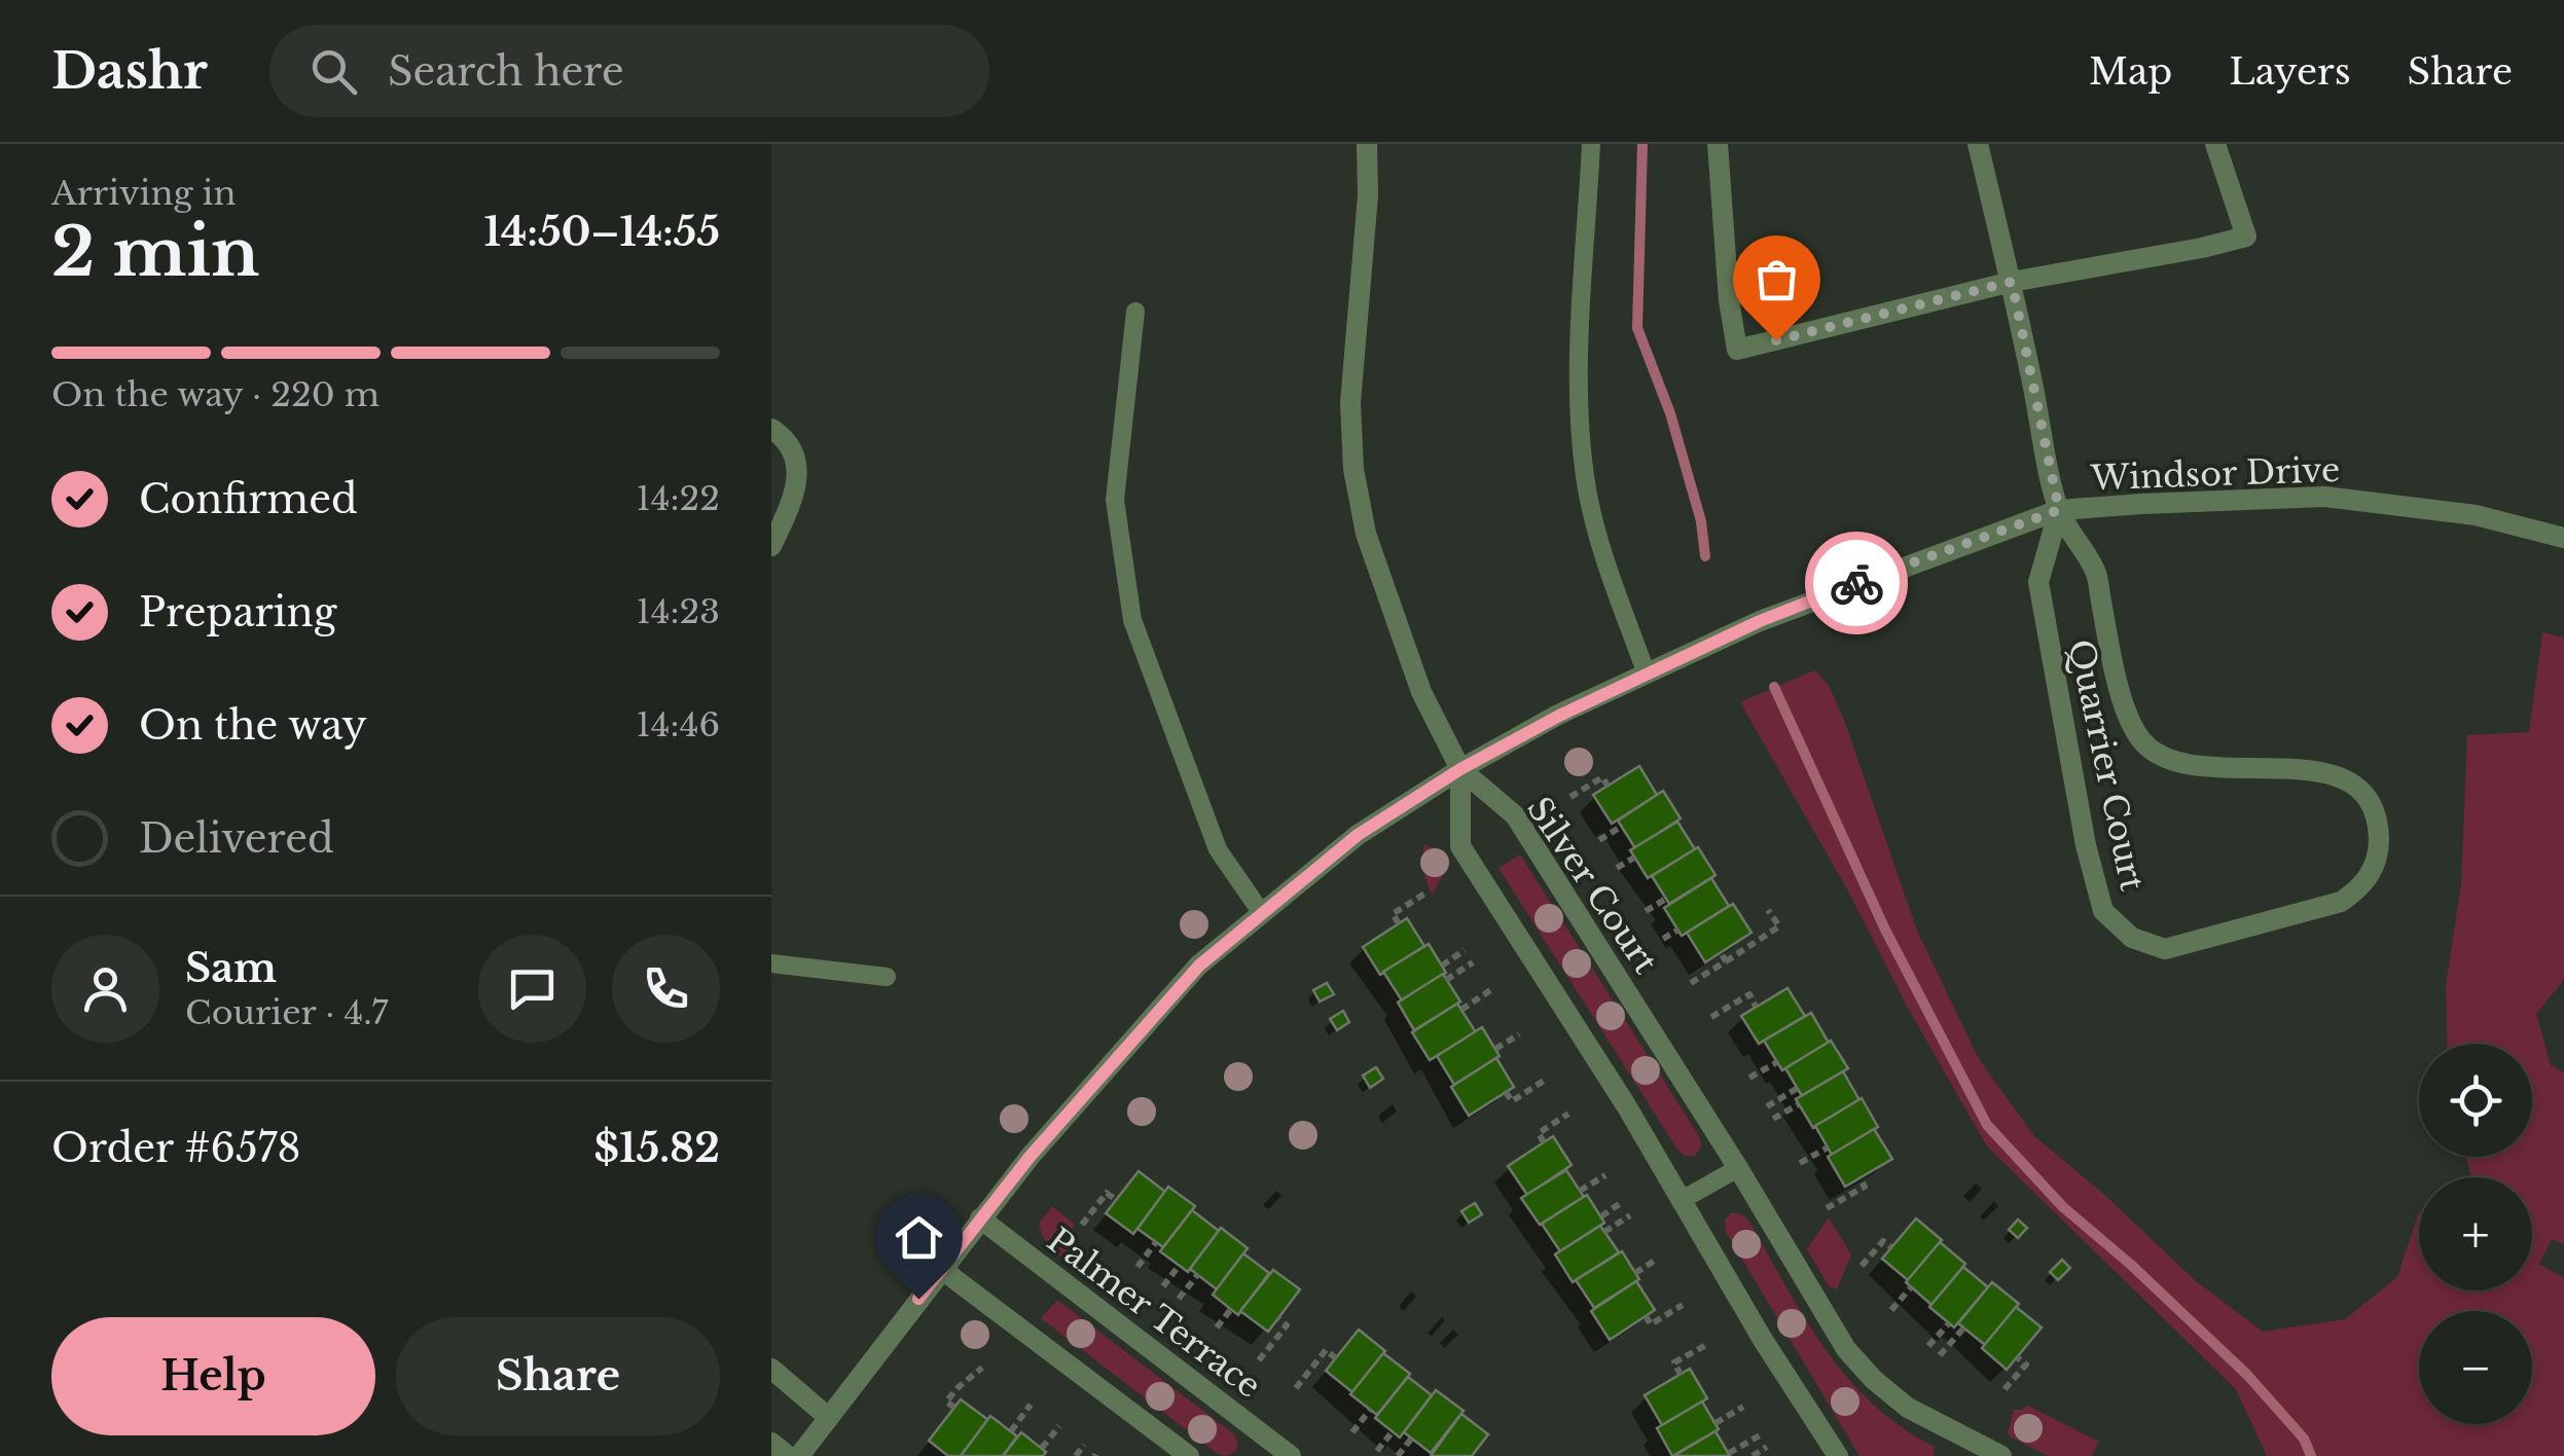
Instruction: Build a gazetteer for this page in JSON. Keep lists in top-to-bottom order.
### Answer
{
  "streets": {
    "street": [
      "Windsor Drive",
      "Quarrier Court",
      "Silver Court",
      "Palmer Terrace"
    ]
  },
  "crossings": [
    ["Windsor Drive", "Quarrier Court"],
    ["Windsor Drive", "Silver Court"],
    ["Windsor Drive", "Palmer Terrace"]
  ],
  "page": {
    "header": "Dashr",
    "search": "Search here",
    "nav": ["Map", "Layers", "Share"],
    "heading": ["2 min", "Arriving in", "14:50–14:55"],
    "panel": [
      "Sam",
      "Courier · 4.7",
      "Order #6578",
      "$15.82"
    ],
    "bar": "On the way · 220 m",
    "list": [
      ["Confirmed", "14:22"],
      ["Preparing", "14:23"],
      ["On the way", "14:46"],
      "Delivered"
    ],
    "map_buttons": ["+", "−"],
    "buttons": ["Help", "Share"]
  }
}
